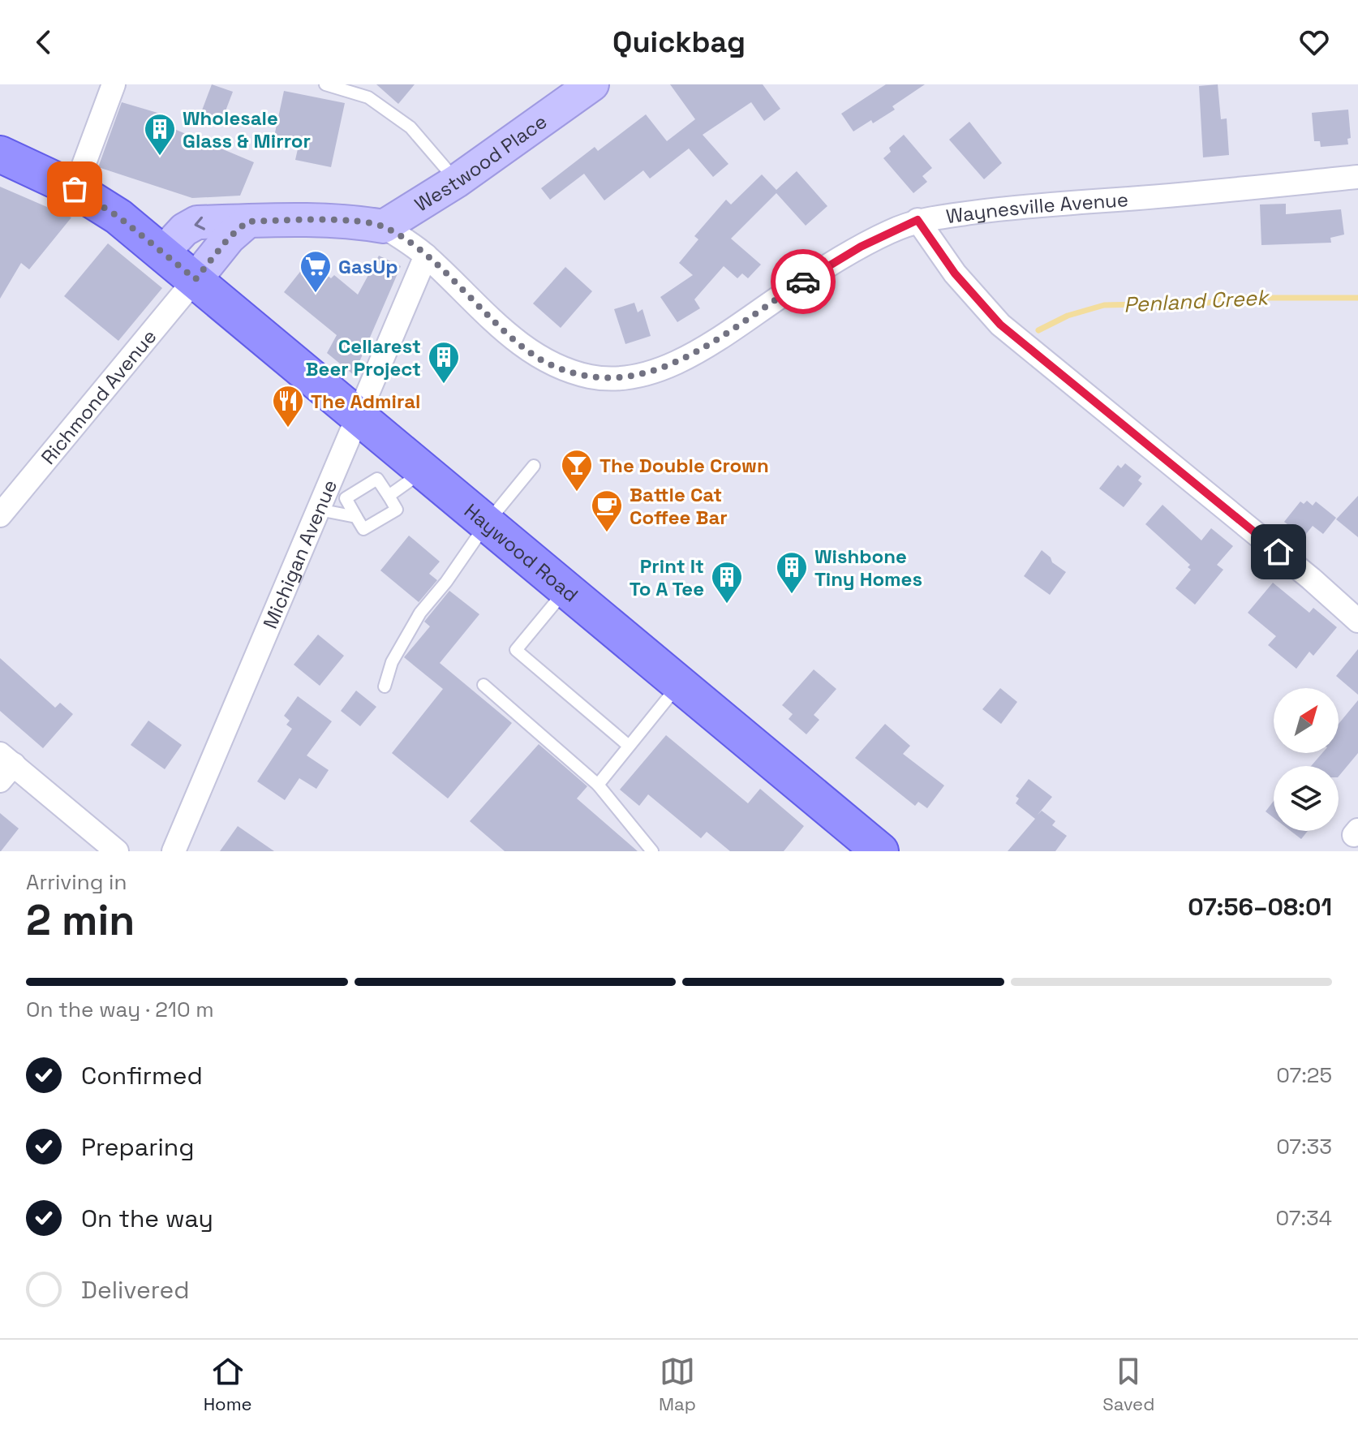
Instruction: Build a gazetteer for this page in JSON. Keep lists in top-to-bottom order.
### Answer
{
  "streets": {
    "main road": ["Haywood Road"],
    "street": [
      "Westwood Place",
      "Waynesville Avenue",
      "Richmond Avenue",
      "Michigan Avenue"
    ]
  },
  "crossings": [
    ["Westwood Place", "Waynesville Avenue"],
    ["Waynesville Avenue", "Michigan Avenue"],
    ["Richmond Avenue", "Haywood Road"],
    ["Michigan Avenue", "Haywood Road"]
  ],
  "water": ["Penland Creek"],
  "places": {
    "building": [
      "Wholesale Glass & Mirror",
      "Cellarest Beer Project",
      "Wishbone Tiny Homes",
      "Print It To A Tee"
    ],
    "supermarket": ["GasUp"],
    "restaurant": ["The Admiral"],
    "bar": ["The Double Crown"],
    "cafe": ["Battle Cat Coffee Bar"]
  },
  "north": "top right",
  "page": {
    "header": "Quickbag",
    "heading": ["2 min", "Arriving in", "07:56–08:01"],
    "bar": "On the way · 210 m",
    "list": [
      ["Confirmed", "07:25"],
      ["Preparing", "07:33"],
      ["On the way", "07:34"],
      "Delivered"
    ],
    "tabs": ["Home", "Map", "Saved"]
  }
}
